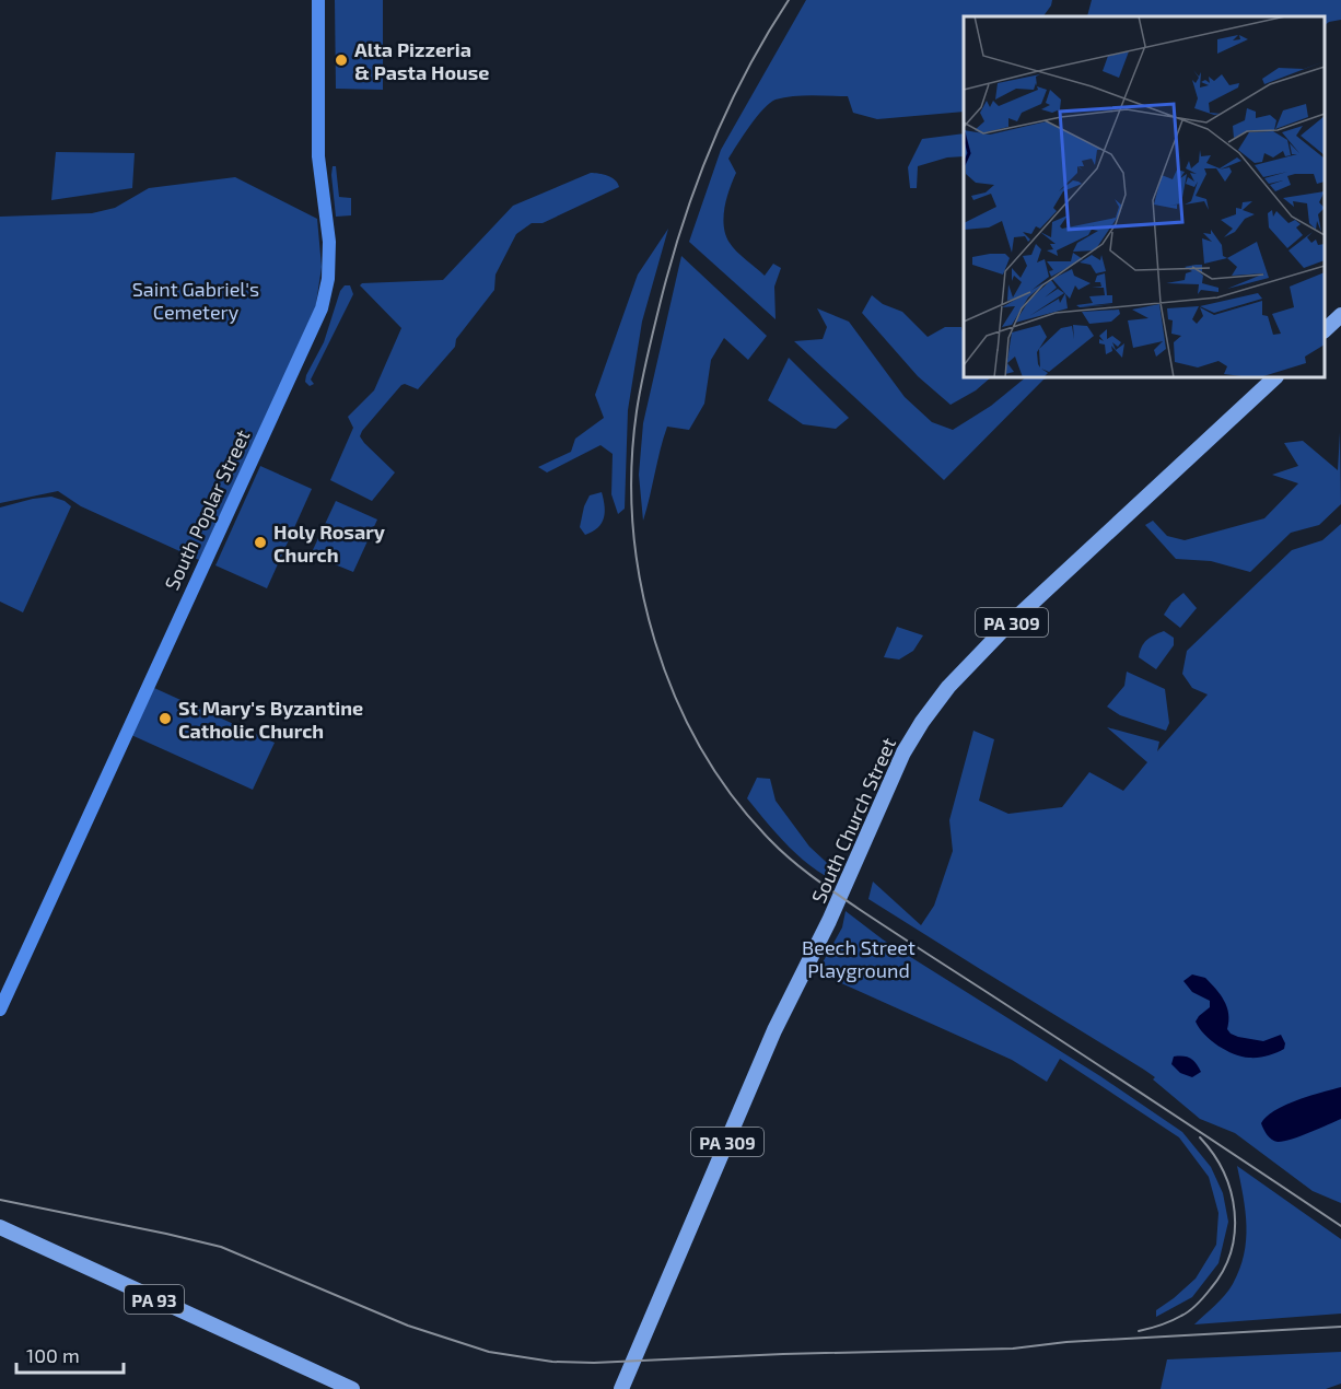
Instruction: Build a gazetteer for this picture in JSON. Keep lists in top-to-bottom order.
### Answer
{
  "streets": {
    "highway": ["PA 309", "South Church Street", "PA 93"],
    "main road": ["South Poplar Street"]
  },
  "parks": ["Saint Gabriel's Cemetery", "Beech Street Playground"],
  "places": ["Alta Pizzeria & Pasta House", "Holy Rosary Church", "St Mary's Byzantine Catholic Church"],
  "scale_bar": "100 m"
}
